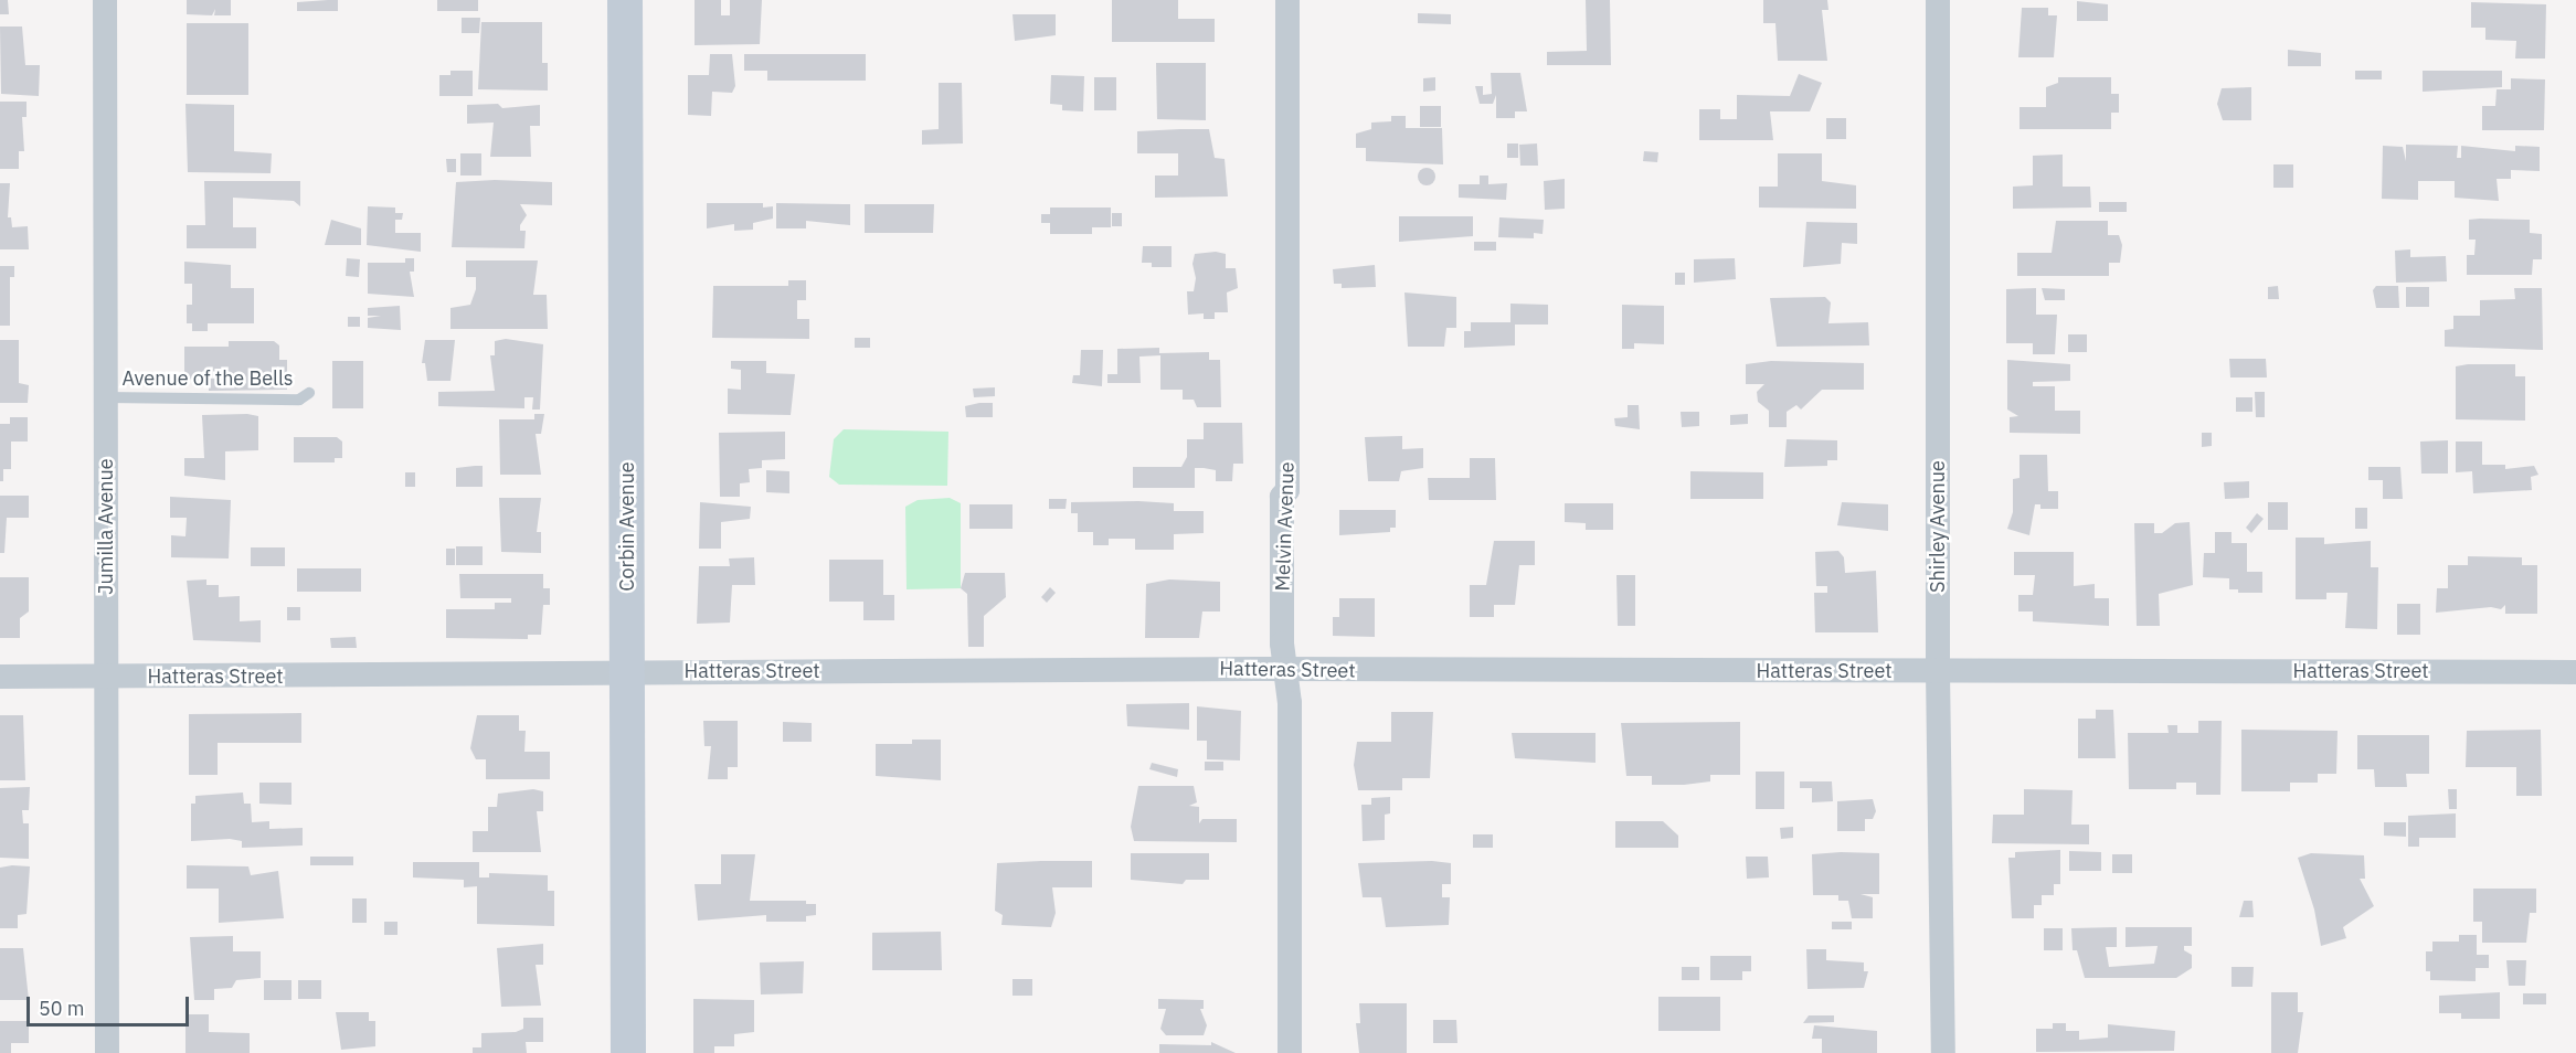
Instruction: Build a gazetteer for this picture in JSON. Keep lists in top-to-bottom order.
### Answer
{
  "streets": {
    "main road": ["Corbin Avenue"],
    "street": [
      "Jumilla Avenue",
      "Melvin Avenue",
      "Shirley Avenue",
      "Hatteras Street"
    ],
    "lane": ["Avenue of the Bells"]
  },
  "crossings": [
    ["Avenue of the Bells", "Jumilla Avenue"],
    ["Jumilla Avenue", "Hatteras Street"],
    ["Corbin Avenue", "Hatteras Street"],
    ["Melvin Avenue", "Hatteras Street"],
    ["Shirley Avenue", "Hatteras Street"]
  ],
  "scale_bar": "50 m"
}
